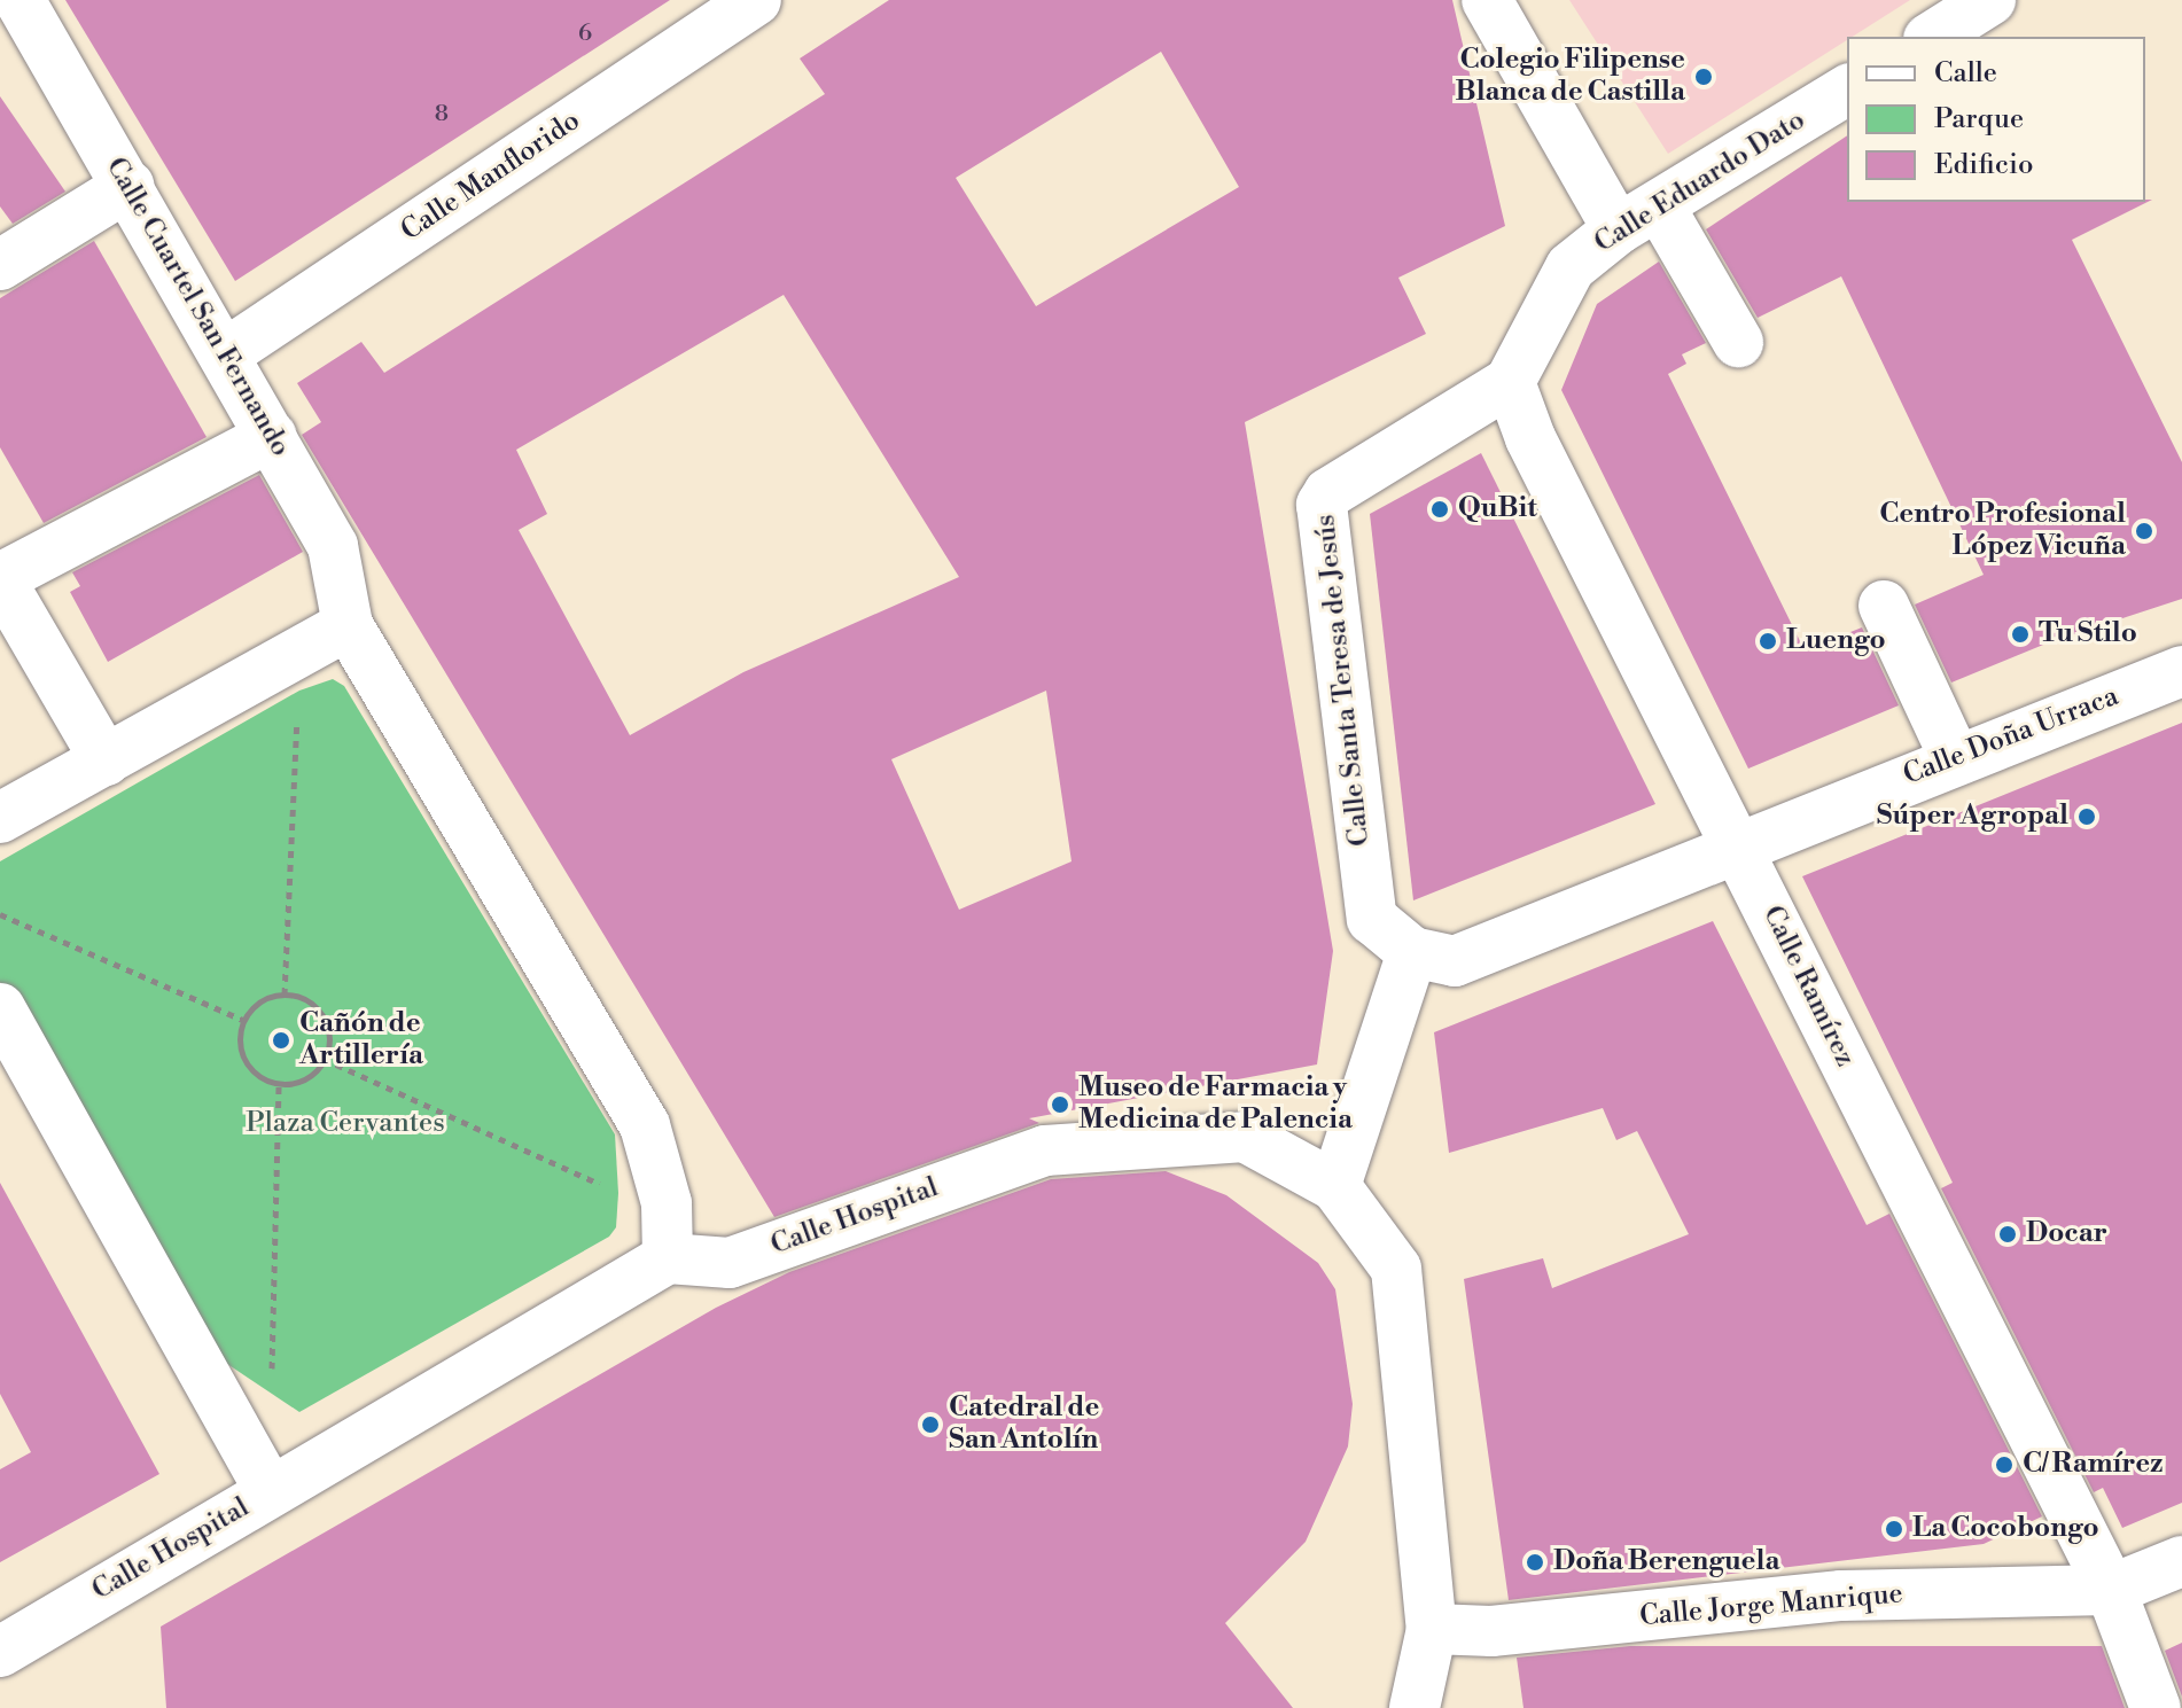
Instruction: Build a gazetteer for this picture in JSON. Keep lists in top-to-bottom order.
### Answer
{
  "streets": {
    "street": [
      "Calle Manflorido",
      "Calle Eduardo Dato",
      "Calle Cuartel San Fernando",
      "Calle Santa Teresa de Jesús",
      "Calle Doña Urraca",
      "Calle Ramírez",
      "Calle Hospital",
      "Calle Jorge Manrique"
    ]
  },
  "crossings": [
    ["Calle Manflorido", "Calle Cuartel San Fernando"],
    ["Calle Eduardo Dato", "Calle Santa Teresa de Jesús"],
    ["Calle Eduardo Dato", "Calle Ramírez"],
    ["Calle Santa Teresa de Jesús", "Calle Doña Urraca"],
    ["Calle Santa Teresa de Jesús", "Calle Ramírez"],
    ["Calle Doña Urraca", "Calle Ramírez"],
    ["Calle Ramírez", "Calle Jorge Manrique"],
    ["Calle Hospital", "Calle Jorge Manrique"]
  ],
  "parks": ["Plaza Cervantes"],
  "places": [
    "Colegio Filipense Blanca de Castilla",
    "QuBit",
    "Centro Profesional López Vicuña",
    "Tu Stilo",
    "Luengo",
    "Súper Agropal",
    "Cañón de Artillería",
    "Museo de Farmacia y Medicina de Palencia",
    "Docar",
    "Catedral de San Antolín",
    "C/ Ramírez",
    "La Cocobongo",
    "Doña Berenguela"
  ],
  "house_numbers": ["6", "8"],
  "legend": ["Calle", "Parque", "Edificio"]
}
